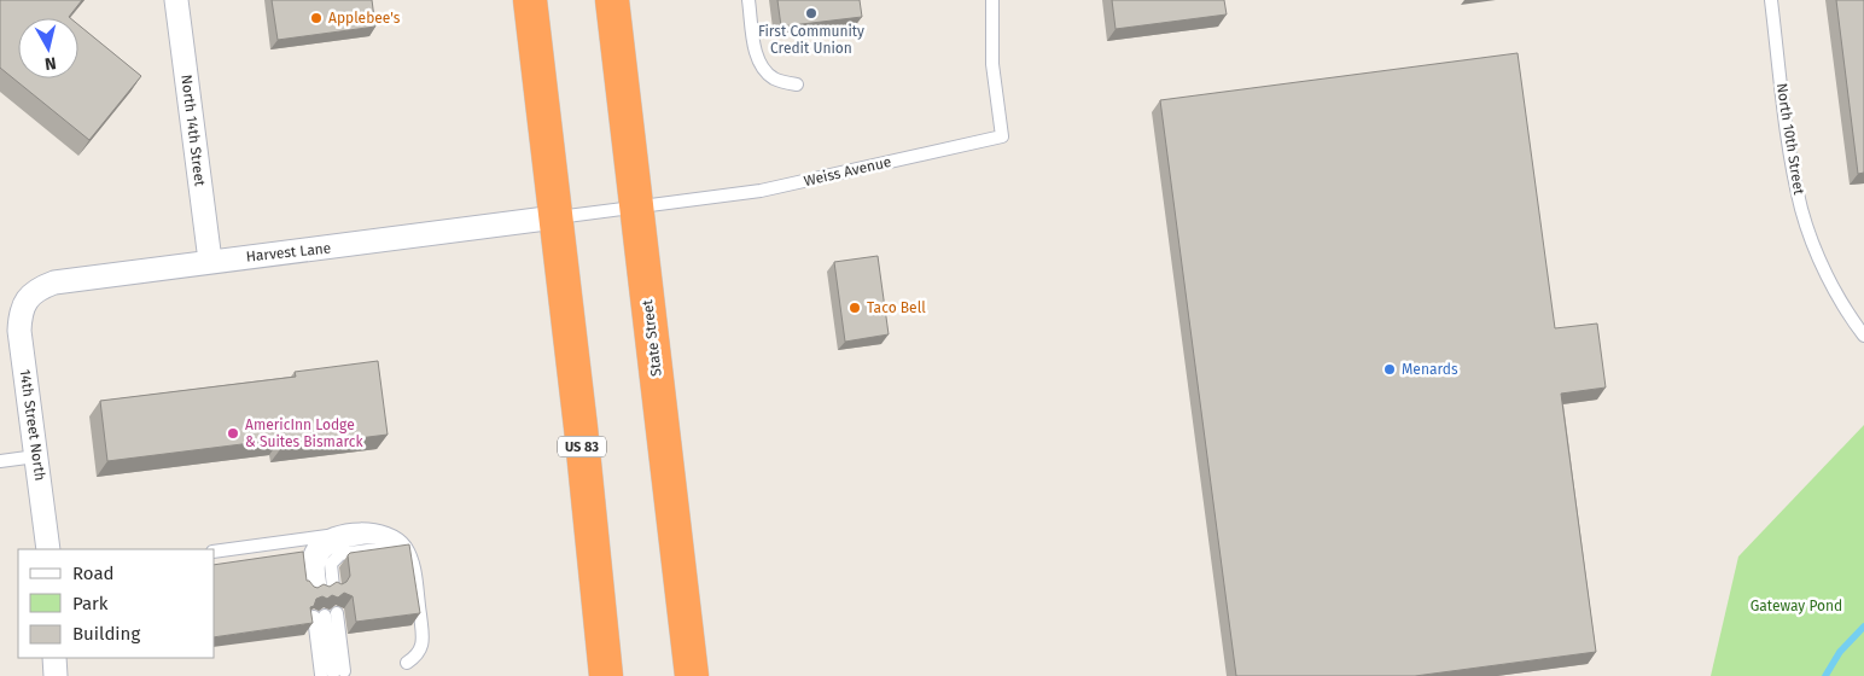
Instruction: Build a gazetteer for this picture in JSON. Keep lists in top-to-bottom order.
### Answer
{
  "streets": {
    "highway": ["State Street", "US 83"],
    "street": ["North 14th Street", "Harvest Lane", "14th Street North"],
    "lane": ["North 10th Street", "Weiss Avenue"]
  },
  "crossings": [
    ["North 14th Street", "Harvest Lane"],
    ["Weiss Avenue", "Harvest Lane"],
    ["Weiss Avenue", "State Street"],
    ["Weiss Avenue", "US 83"],
    ["Harvest Lane", "14th Street North"],
    ["Harvest Lane", "US 83"]
  ],
  "parks": ["Gateway Pond"],
  "places": [
    "First Community Credit Union",
    "Applebee's",
    "Taco Bell",
    "Menards",
    "AmericInn Lodge & Suites Bismarck"
  ],
  "legend": ["Road", "Park", "Building"],
  "north": "bottom"
}
